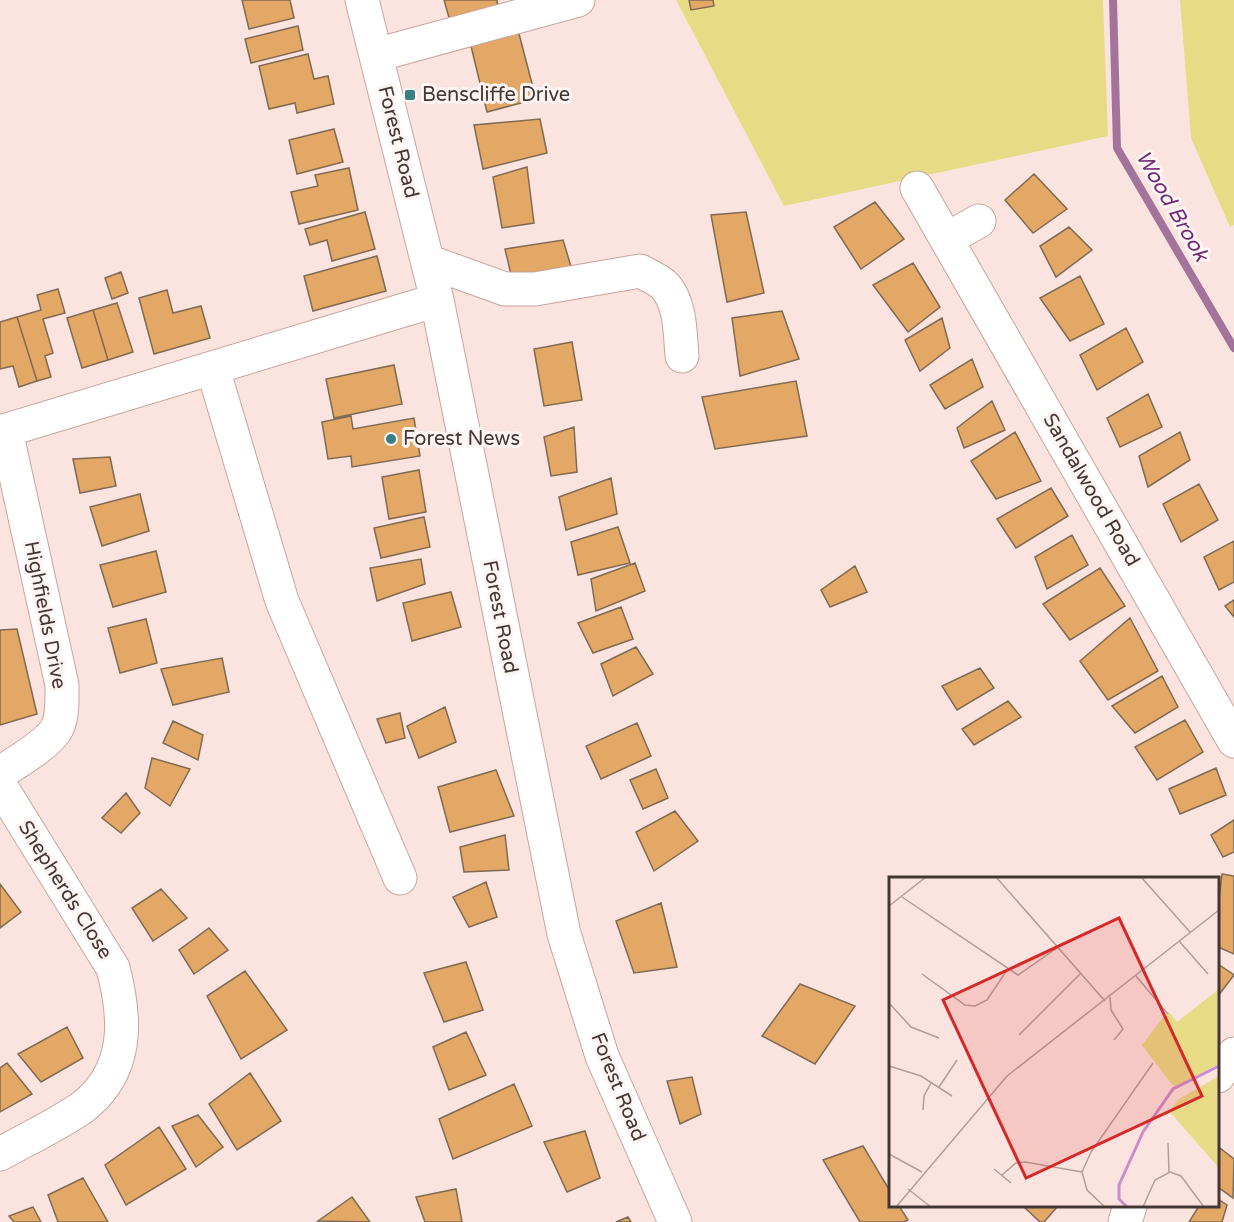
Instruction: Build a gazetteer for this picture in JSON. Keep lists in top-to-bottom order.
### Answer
{
  "streets": {
    "street": [
      "Forest Road",
      "Sandalwood Road",
      "Highfields Drive",
      "Shepherds Close"
    ]
  },
  "water": ["Wood Brook"],
  "places": {
    "transit": ["Benscliffe Drive"],
    "other": ["Forest News"]
  }
}
